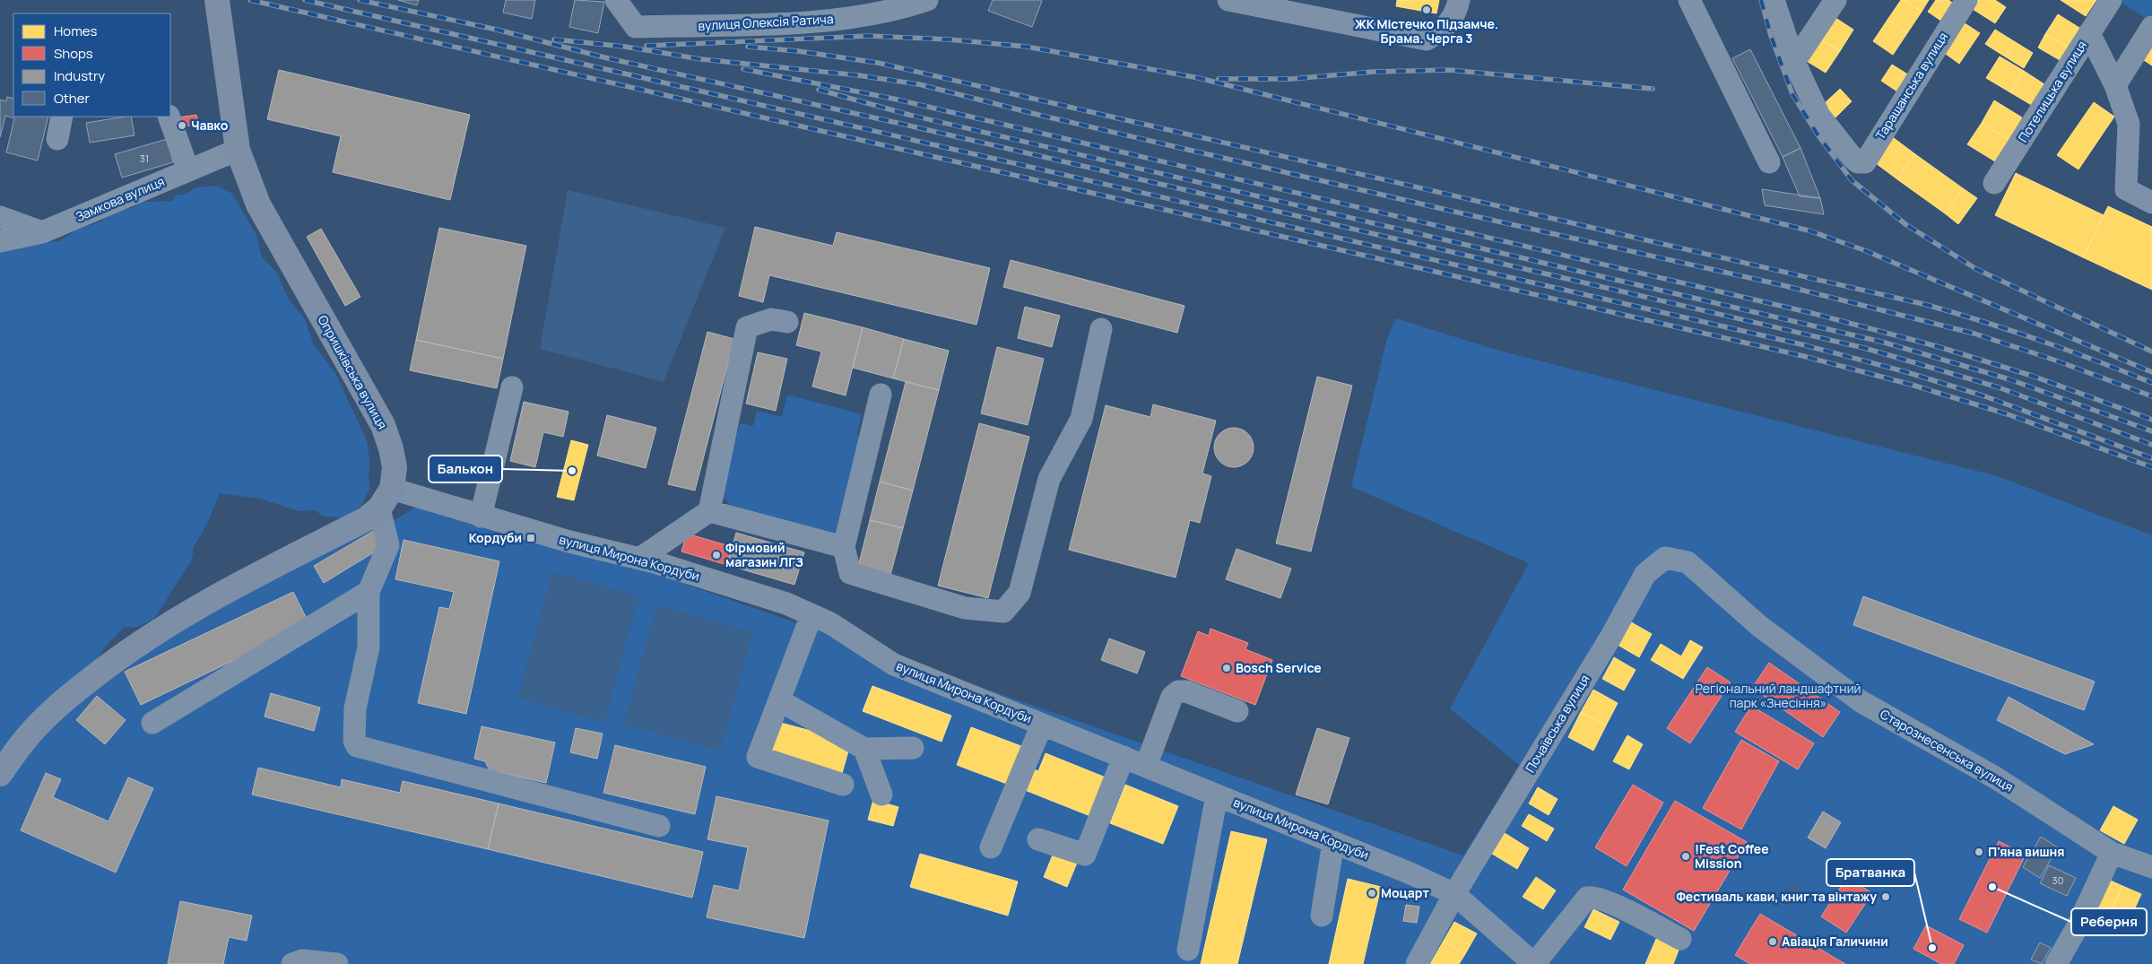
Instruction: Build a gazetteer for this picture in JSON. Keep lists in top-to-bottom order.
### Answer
{
  "streets": {
    "main road": ["Опришківська вулиця"],
    "street": [
      "вулиця Олексія Ратича",
      "Таращанська вулиця",
      "Потелицька вулиця",
      "Замкова вулиця",
      "вулиця Мирона Кордуби",
      "Почаївська вулиця",
      "Старознесенська вулиця"
    ]
  },
  "crossings": [
    ["Замкова вулиця", "Опришківська вулиця"],
    ["Опришківська вулиця", "вулиця Мирона Кордуби"],
    ["вулиця Мирона Кордуби", "Почаївська вулиця"],
    ["Почаївська вулиця", "Старознесенська вулиця"]
  ],
  "parks": ["Регіональний ландшафтний парк «Знесіння»"],
  "places": {
    "other": [
      "ЖК Містечко Підзамче. Брама. Черга 3",
      "Чавко",
      "Балькон",
      "Фірмовий магазин ЛГЗ",
      "Bosch Service",
      "П'яна вишня",
      "!Fest Coffee Mission",
      "Реберня",
      "Моцарт",
      "Фестиваль кави, книг та вінтажу",
      "Авіація Галичини",
      "Братванка"
    ],
    "transit": ["Кордуби"]
  },
  "house_numbers": ["31", "30"],
  "legend": [
    "Homes",
    "Shops",
    "Industry",
    "Other"
  ]
}
